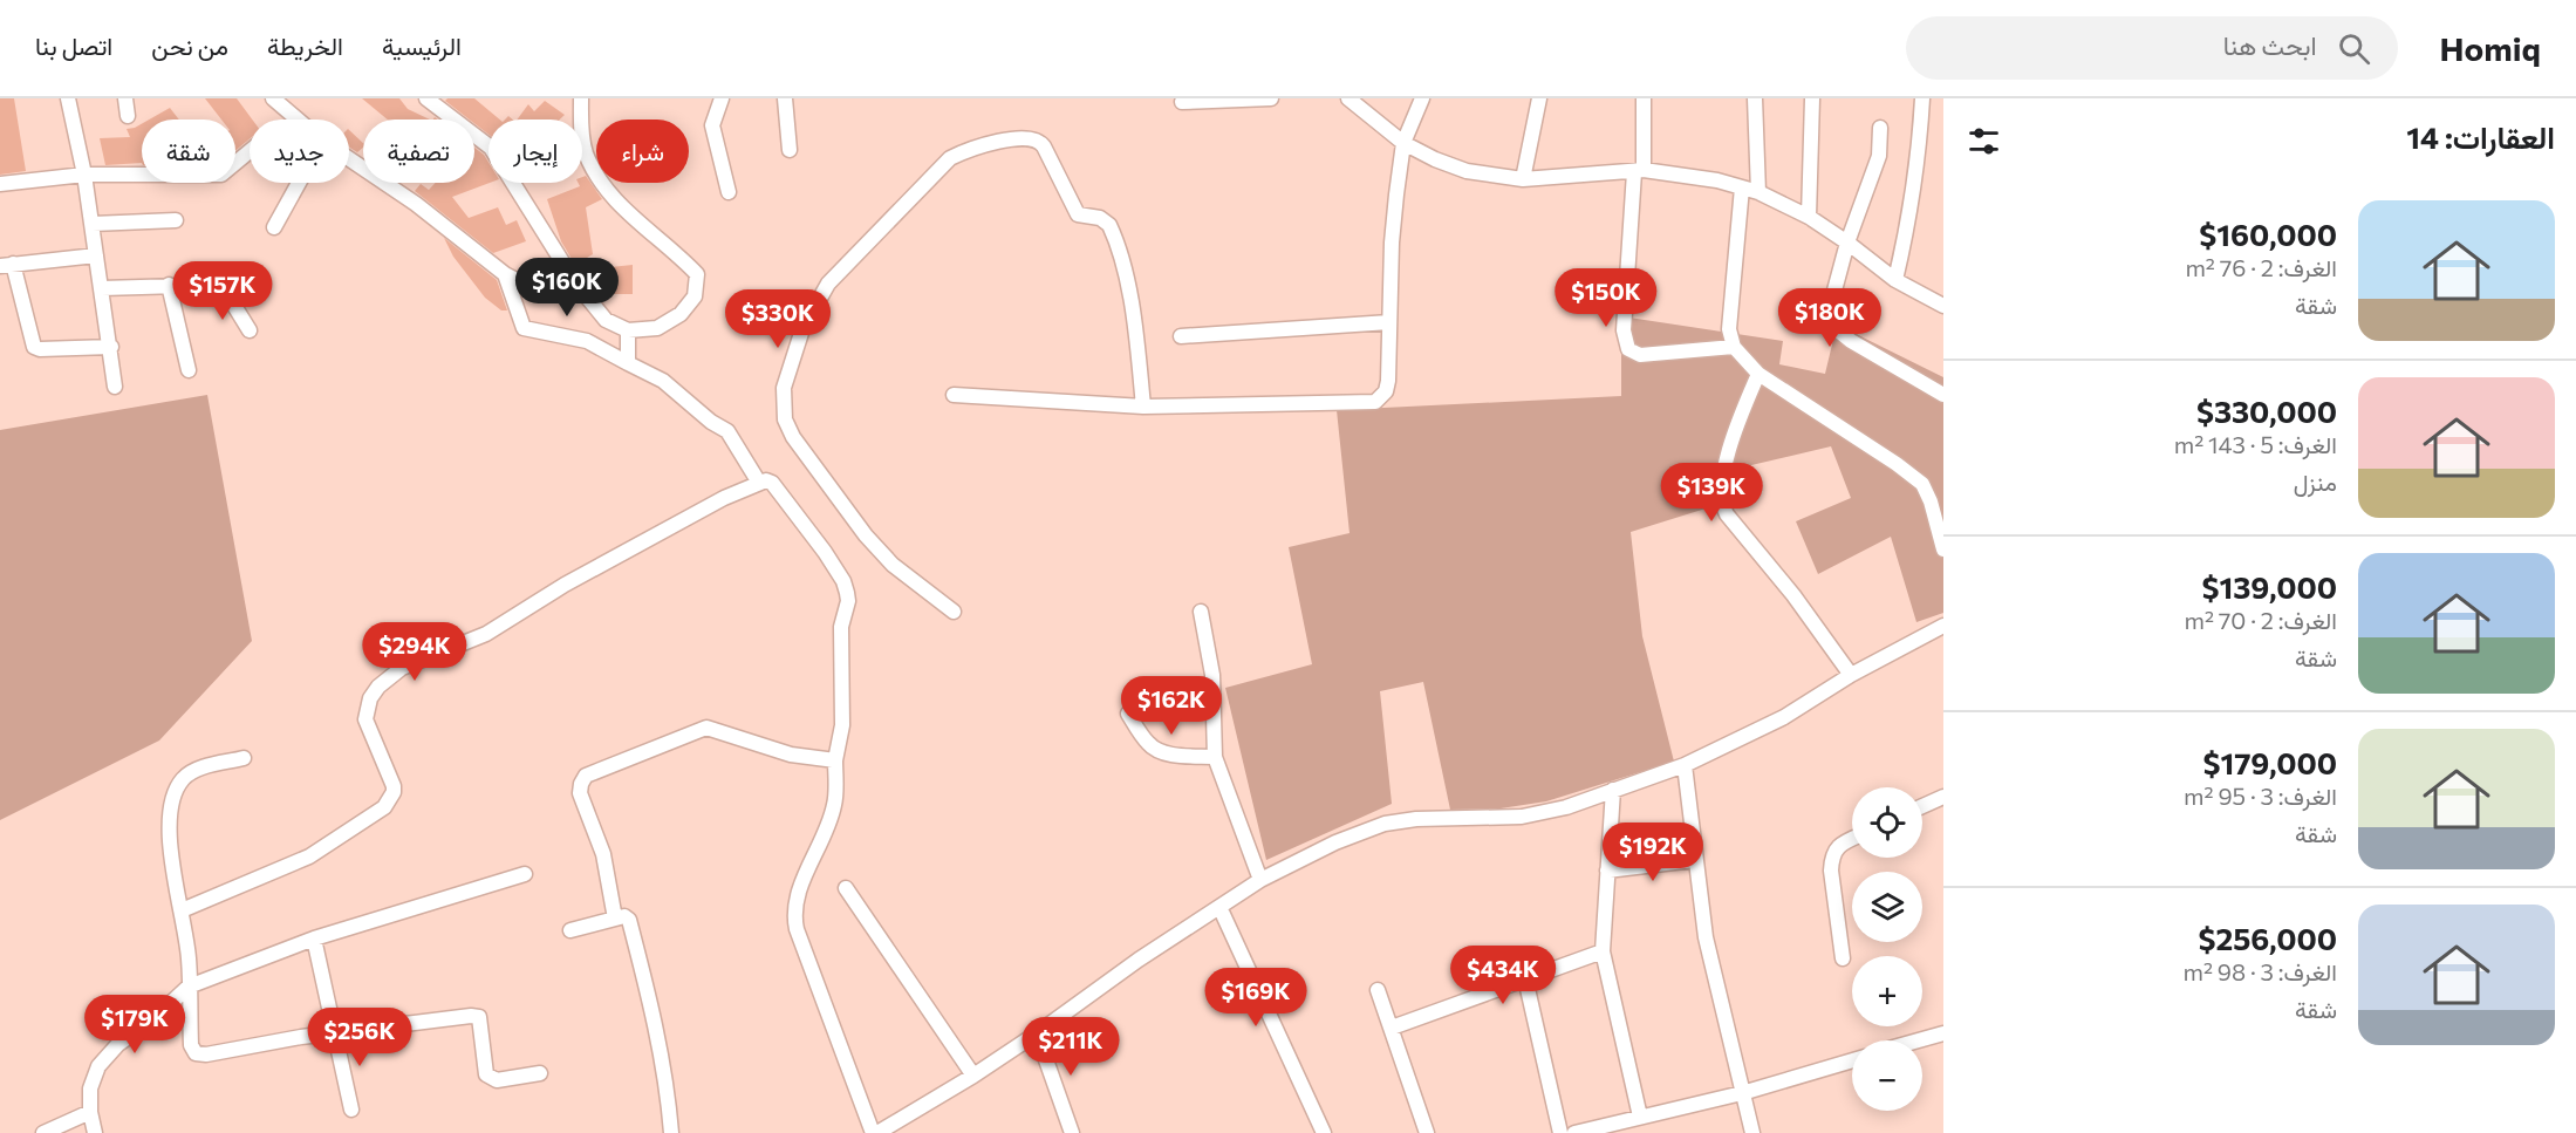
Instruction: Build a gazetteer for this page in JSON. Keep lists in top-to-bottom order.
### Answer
{
  "page": {
    "header": "Homiq",
    "search": "ابحث هنا",
    "nav": [
      "الرئيسية",
      "الخريطة",
      "من نحن",
      "اتصل بنا"
    ],
    "heading": "العقارات: 14",
    "chip": [
      "شراء",
      "إيجار",
      "تصفية",
      "جديد",
      "شقة"
    ],
    "list": [
      {
        "name": "$160,000",
        "note": "الغرف: 2 · 76 m² · شقة"
      },
      {
        "name": "$330,000",
        "note": "الغرف: 5 · 143 m² · منزل"
      },
      {
        "name": "$139,000",
        "note": "الغرف: 2 · 70 m² · شقة"
      },
      {
        "name": "$179,000",
        "note": "الغرف: 3 · 95 m² · شقة"
      },
      {
        "name": "$256,000",
        "note": "الغرف: 3 · 98 m² · شقة"
      }
    ],
    "price": [
      "$160K",
      "$157K",
      "$150K",
      "$180K",
      "$330K",
      "$139K",
      "$294K",
      "$162K",
      "$192K",
      "$434K",
      "$169K",
      "$179K",
      "$256K",
      "$211K"
    ],
    "map_buttons": ["+", "−"]
  }
}
